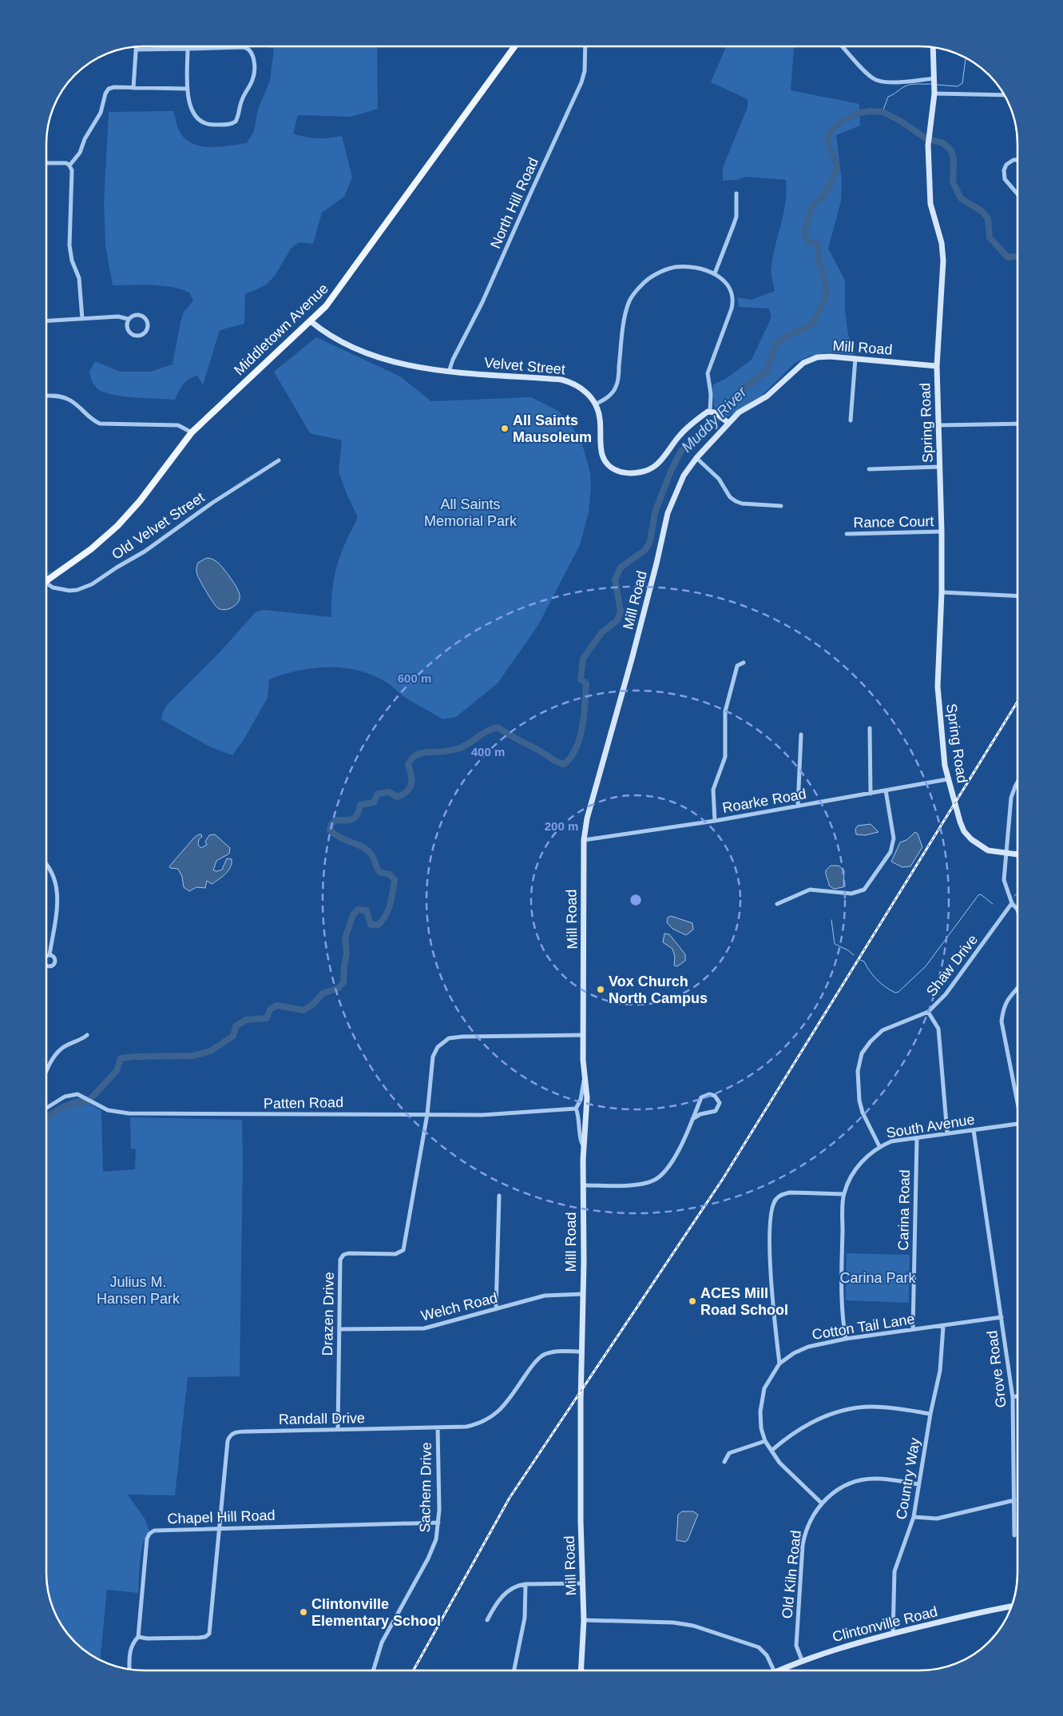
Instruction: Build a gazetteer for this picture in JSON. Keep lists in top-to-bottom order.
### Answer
{
  "streets": {
    "main road": ["Middletown Avenue"],
    "street": [
      "North Hill Road",
      "Mill Road",
      "Velvet Street",
      "Spring Road",
      "Rance Court",
      "Old Velvet Street",
      "Roarke Road",
      "Shaw Drive",
      "Patten Road",
      "South Avenue",
      "Carina Road",
      "Welch Road",
      "Drazen Drive",
      "Cotton Tail Lane",
      "Grove Road",
      "Randall Drive",
      "Country Way",
      "Sachem Drive",
      "Chapel Hill Road",
      "Old Kiln Road",
      "Clintonville Road"
    ]
  },
  "crossings": [
    ["North Hill Road", "Velvet Street"],
    ["Middletown Avenue", "Velvet Street"],
    ["Mill Road", "Spring Road"],
    ["Mill Road", "Roarke Road"],
    ["Mill Road", "Welch Road"],
    ["Mill Road", "Randall Drive"],
    ["Spring Road", "Rance Court"],
    ["Spring Road", "Roarke Road"],
    ["Shaw Drive", "South Avenue"],
    ["Patten Road", "Drazen Drive"],
    ["South Avenue", "Carina Road"],
    ["South Avenue", "Cotton Tail Lane"],
    ["South Avenue", "Grove Road"],
    ["Carina Road", "Cotton Tail Lane"],
    ["Welch Road", "Drazen Drive"],
    ["Drazen Drive", "Randall Drive"],
    ["Cotton Tail Lane", "Grove Road"],
    ["Cotton Tail Lane", "Country Way"],
    ["Cotton Tail Lane", "Old Kiln Road"],
    ["Randall Drive", "Sachem Drive"],
    ["Randall Drive", "Chapel Hill Road"],
    ["Country Way", "Old Kiln Road"],
    ["Country Way", "Clintonville Road"],
    ["Sachem Drive", "Chapel Hill Road"],
    ["Old Kiln Road", "Clintonville Road"]
  ],
  "water": ["Muddy River"],
  "parks": ["All Saints Memorial Park", "Carina Park", "Julius M. Hansen Park"],
  "places": [
    "All Saints Mausoleum",
    "Vox Church North Campus",
    "ACES Mill Road School",
    "Clintonville Elementary School"
  ],
  "rings": ["600 m", "400 m", "200 m"]
}
